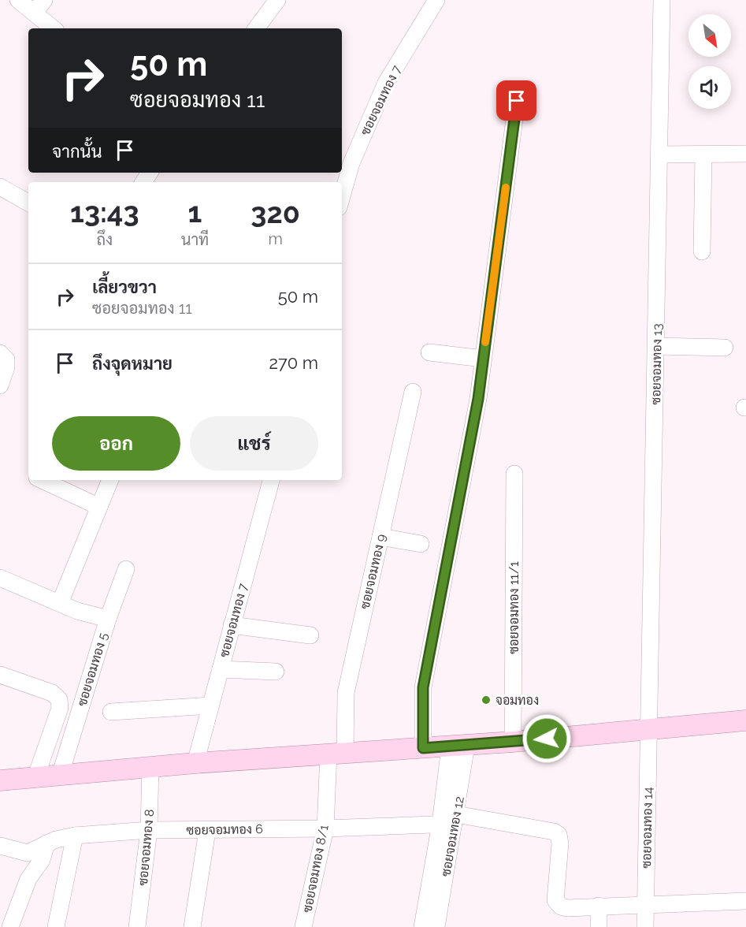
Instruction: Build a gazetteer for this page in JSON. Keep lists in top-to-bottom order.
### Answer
{
  "streets": {
    "street": [
      "ซอยจอมทอง 7",
      "ซอยจอมทอง 13",
      "ซอยจอมทอง 9",
      "ซอยจอมทอง 11/1",
      "ซอยจอมทอง 5",
      "ซอยจอมทอง 14",
      "ซอยจอมทอง 6",
      "ซอยจอมทอง 12",
      "ซอยจอมทอง 8",
      "ซอยจอมทอง 8/1"
    ]
  },
  "crossings": [
    ["ซอยจอมทอง 13", "ซอยจอมทอง 14"],
    ["ซอยจอมทอง 9", "ซอยจอมทอง 8/1"],
    ["ซอยจอมทอง 6", "ซอยจอมทอง 12"],
    ["ซอยจอมทอง 6", "ซอยจอมทอง 8"],
    ["ซอยจอมทอง 6", "ซอยจอมทอง 8/1"]
  ],
  "places": ["จอมทอง"],
  "north": "bottom right",
  "page": {
    "turn": ["50 m", "ซอยจอมทอง 11"],
    "then": "จากนั้น",
    "eta": [
      "13:43",
      "ถึง",
      "1",
      "นาที",
      "320",
      "m"
    ],
    "list": [
      {
        "name": "เลี้ยวขวา",
        "note": "ซอยจอมทอง 11",
        "value": "50 m"
      },
      {
        "name": "ถึงจุดหมาย",
        "value": "270 m"
      }
    ],
    "buttons": ["ออก", "แชร์"]
  }
}
